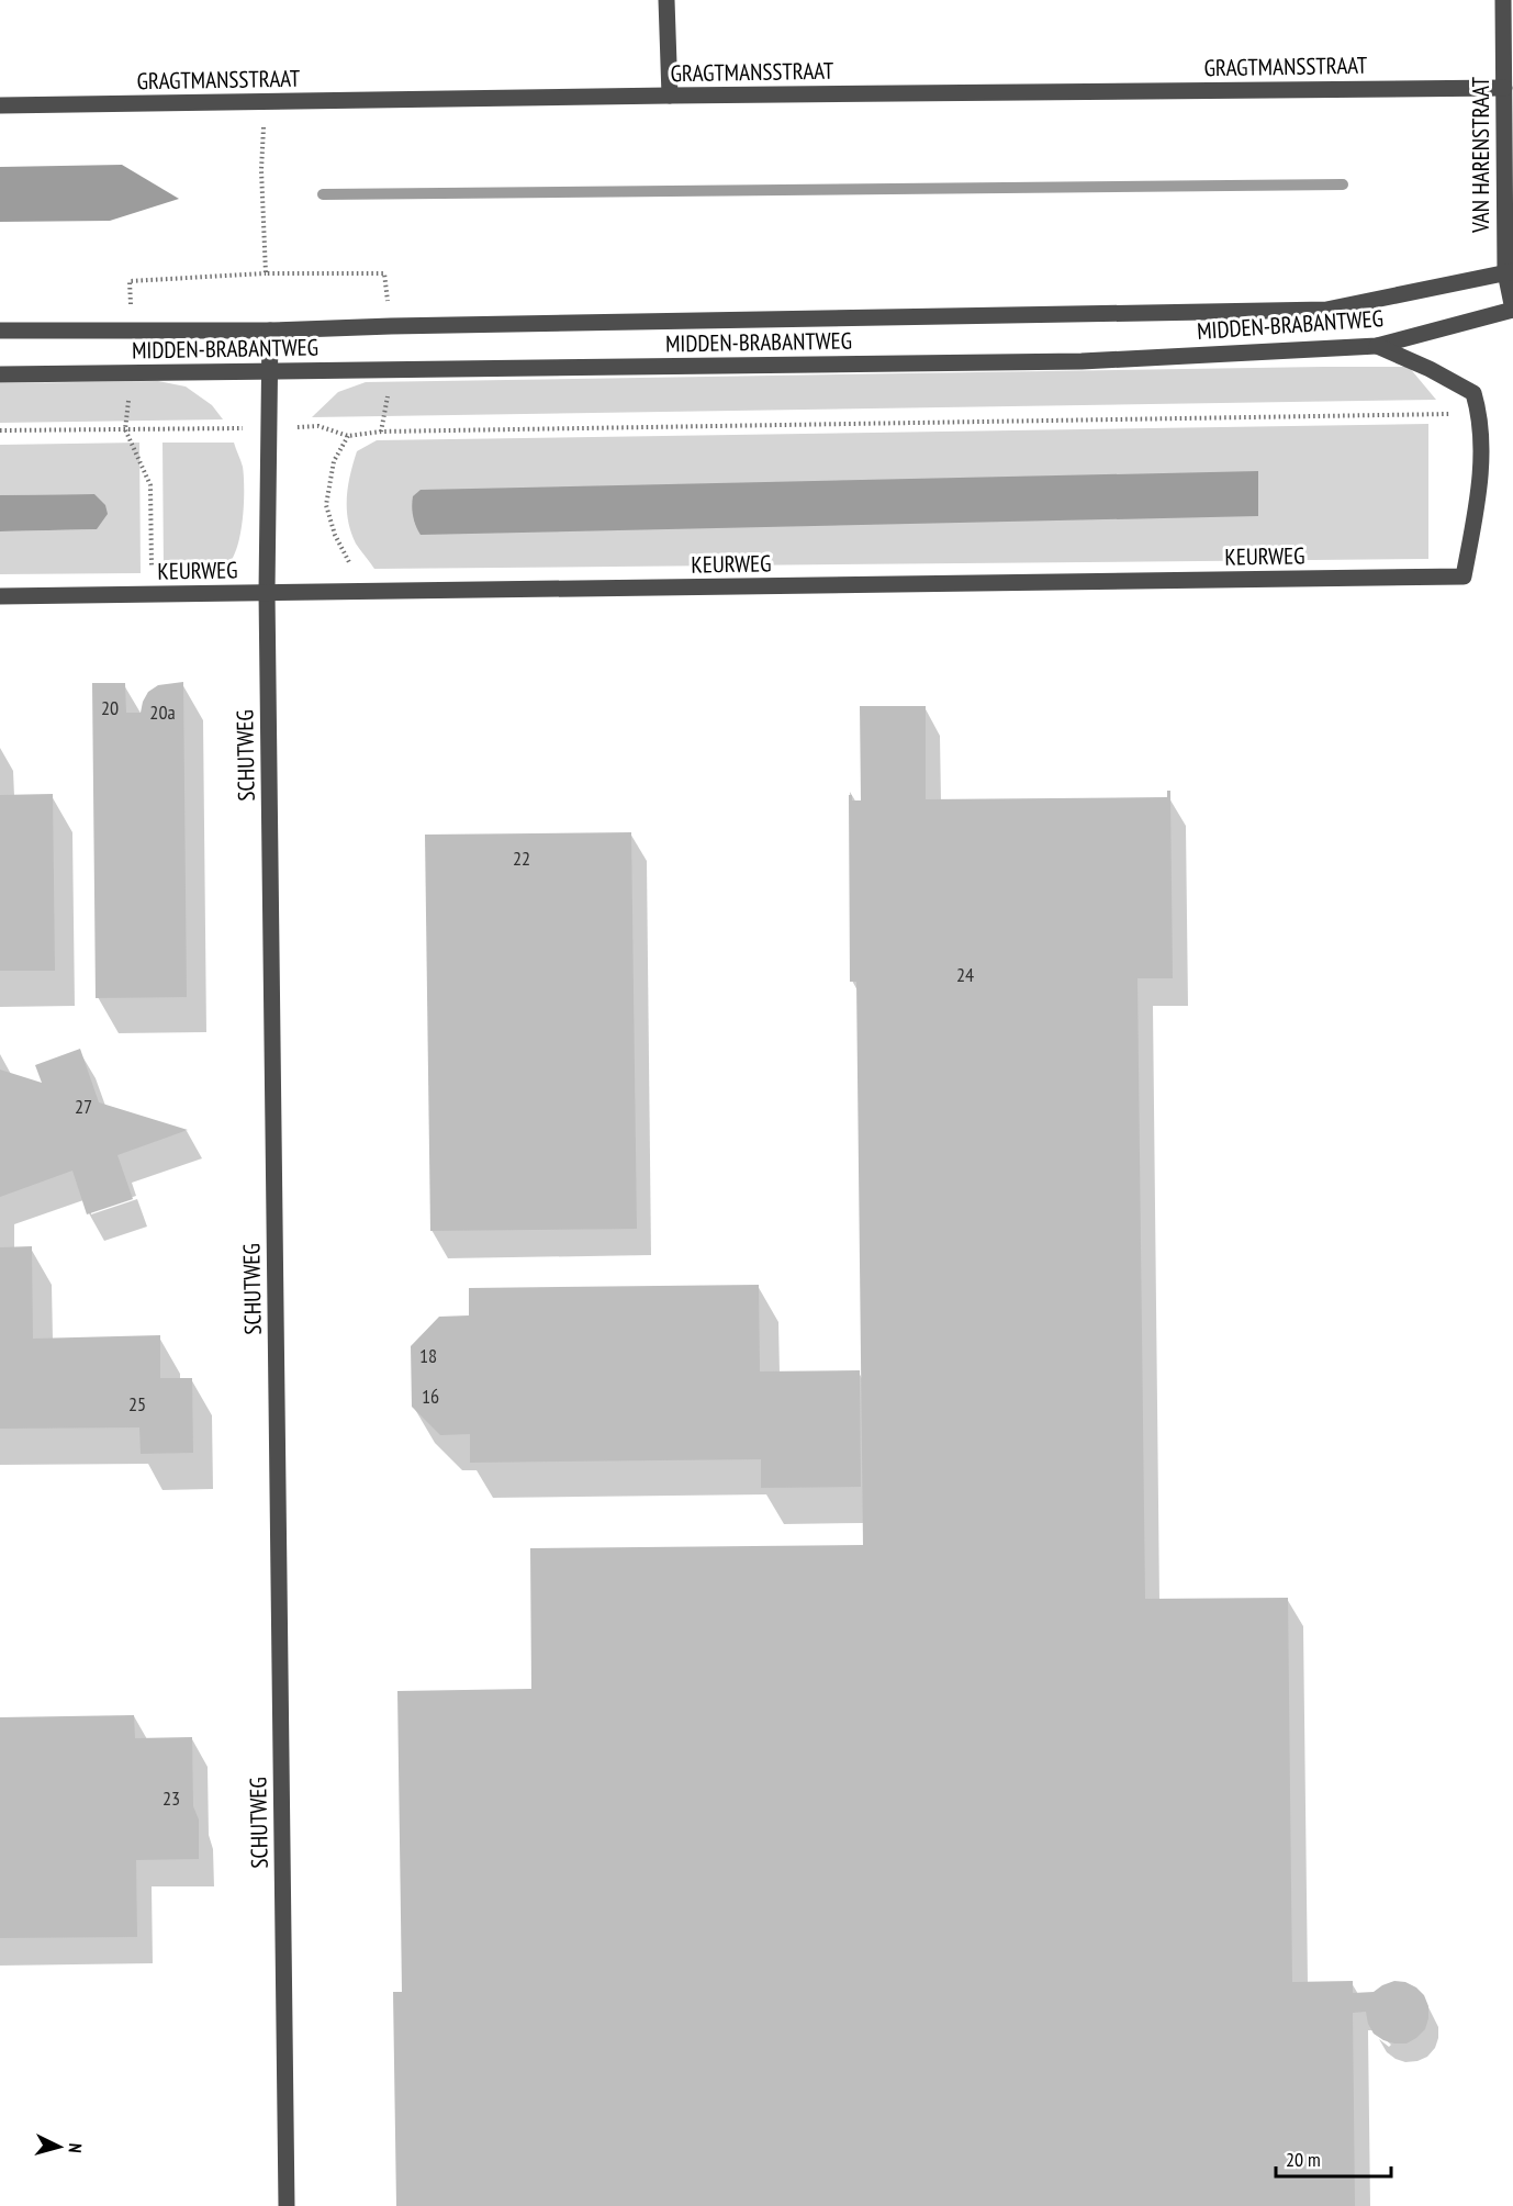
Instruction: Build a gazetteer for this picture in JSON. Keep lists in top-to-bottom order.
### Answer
{
  "streets": {
    "street": [
      "GRAGTMANSSTRAAT",
      "VAN HARENSTRAAT",
      "MIDDEN-BRABANTWEG",
      "KEURWEG",
      "SCHUTWEG"
    ]
  },
  "crossings": [
    ["GRAGTMANSSTRAAT", "VAN HARENSTRAAT"],
    ["VAN HARENSTRAAT", "MIDDEN-BRABANTWEG"],
    ["MIDDEN-BRABANTWEG", "SCHUTWEG"],
    ["KEURWEG", "SCHUTWEG"]
  ],
  "house_numbers": [
    "20",
    "20a",
    "22",
    "24",
    "27",
    "18",
    "16",
    "25",
    "23"
  ],
  "scale_bar": "20 m",
  "north": "right"
}
